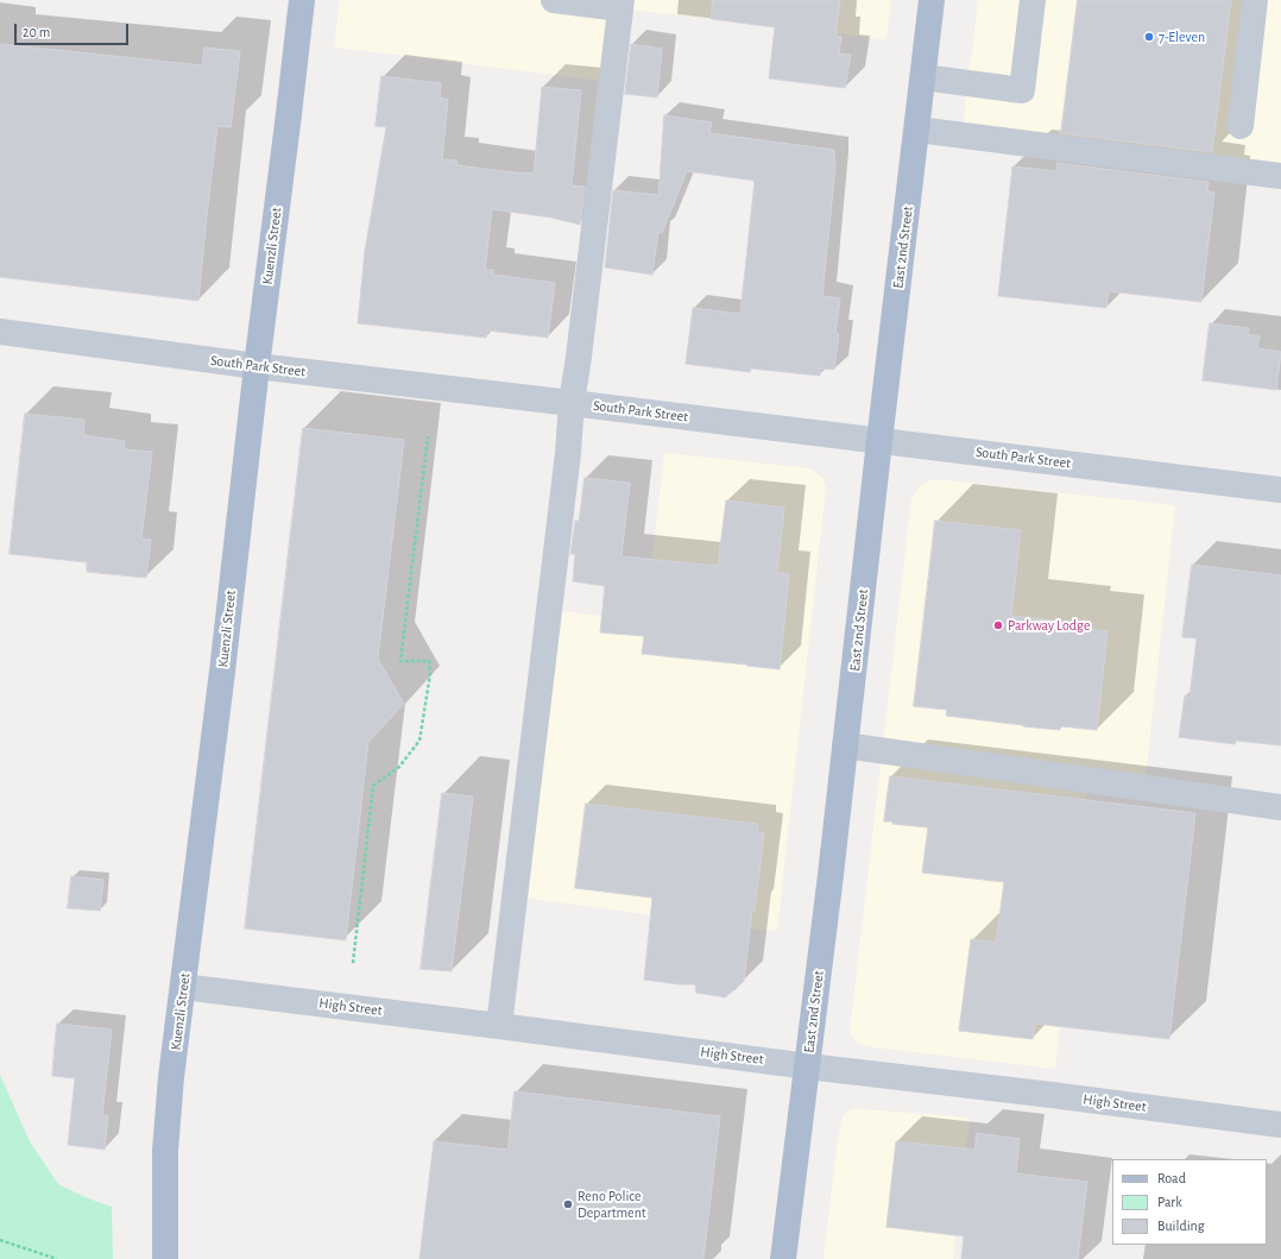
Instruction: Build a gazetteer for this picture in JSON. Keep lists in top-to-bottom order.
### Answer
{
  "streets": {
    "main road": ["Kuenzli Street", "East 2nd Street"],
    "street": ["South Park Street", "High Street"]
  },
  "crossings": [
    ["Kuenzli Street", "South Park Street"],
    ["Kuenzli Street", "High Street"],
    ["East 2nd Street", "South Park Street"],
    ["East 2nd Street", "High Street"]
  ],
  "places": ["7-Eleven", "Parkway Lodge", "Reno Police Department"],
  "legend": ["Road", "Park", "Building"],
  "scale_bar": "20 m"
}
